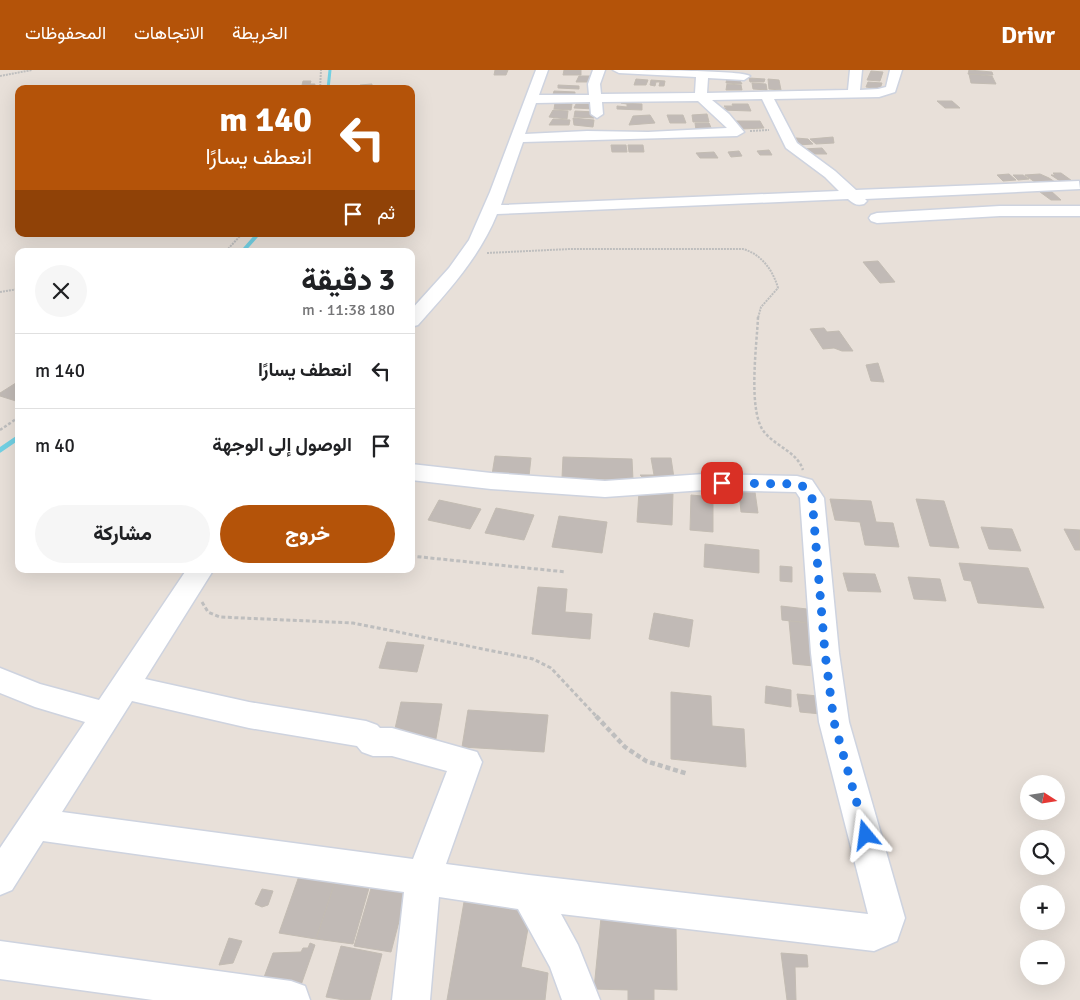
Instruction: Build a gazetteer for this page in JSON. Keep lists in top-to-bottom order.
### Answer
{
  "north": "right",
  "page": {
    "header": "Drivr",
    "nav": ["الخريطة", "الاتجاهات", "المحفوظات"],
    "turn": ["140 m", "انعطف يسارًا"],
    "then": "ثم",
    "heading": ["3 دقيقة", "180 m · 11:38"],
    "list": [
      {
        "name": "انعطف يسارًا",
        "value": "140 m"
      },
      {
        "name": "الوصول إلى الوجهة",
        "value": "40 m"
      }
    ],
    "buttons": ["خروج", "مشاركة"],
    "map_buttons": ["+", "−"]
  }
}
